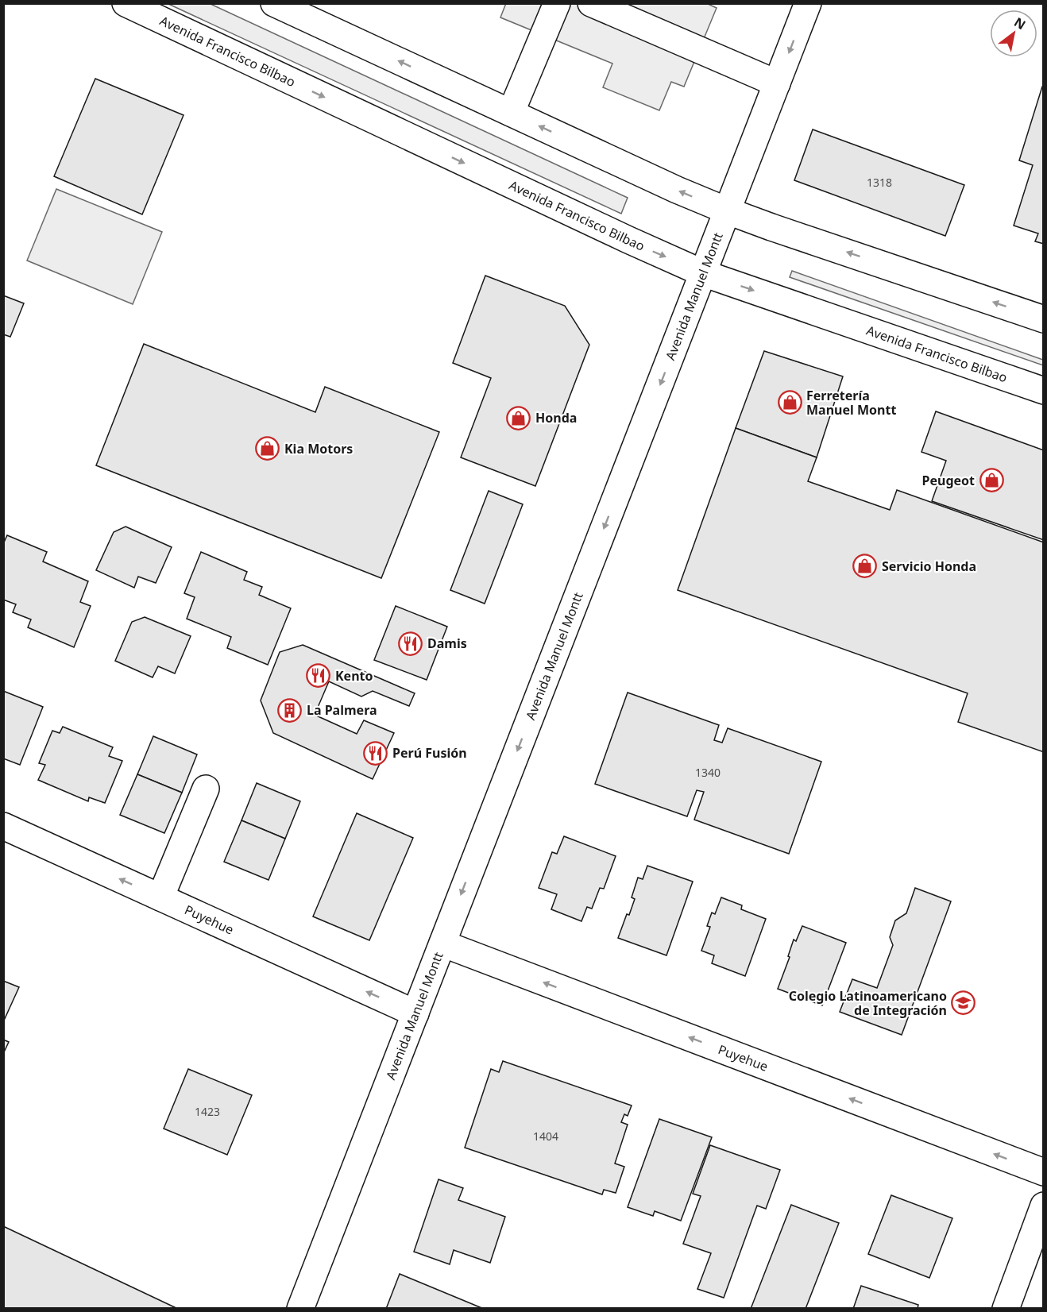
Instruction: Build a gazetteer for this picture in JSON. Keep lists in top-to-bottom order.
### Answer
{
  "streets": {
    "main road": ["Avenida Francisco Bilbao", "Avenida Manuel Montt", "Puyehue"]
  },
  "crossings": [
    ["Avenida Francisco Bilbao", "Avenida Manuel Montt"],
    ["Avenida Manuel Montt", "Puyehue"]
  ],
  "one_way": ["Avenida Manuel Montt", "Puyehue"],
  "places": {
    "shop": [
      "Ferretería Manuel Montt",
      "Honda",
      "Kia Motors",
      "Peugeot",
      "Servicio Honda"
    ],
    "restaurant": ["Damis", "Kento", "Perú Fusión"],
    "building": ["La Palmera"],
    "school or university": ["Colegio Latinoamericano de Integración"]
  },
  "house_numbers": [
    "1318",
    "1340",
    "1423",
    "1404"
  ],
  "north": "top right"
}
